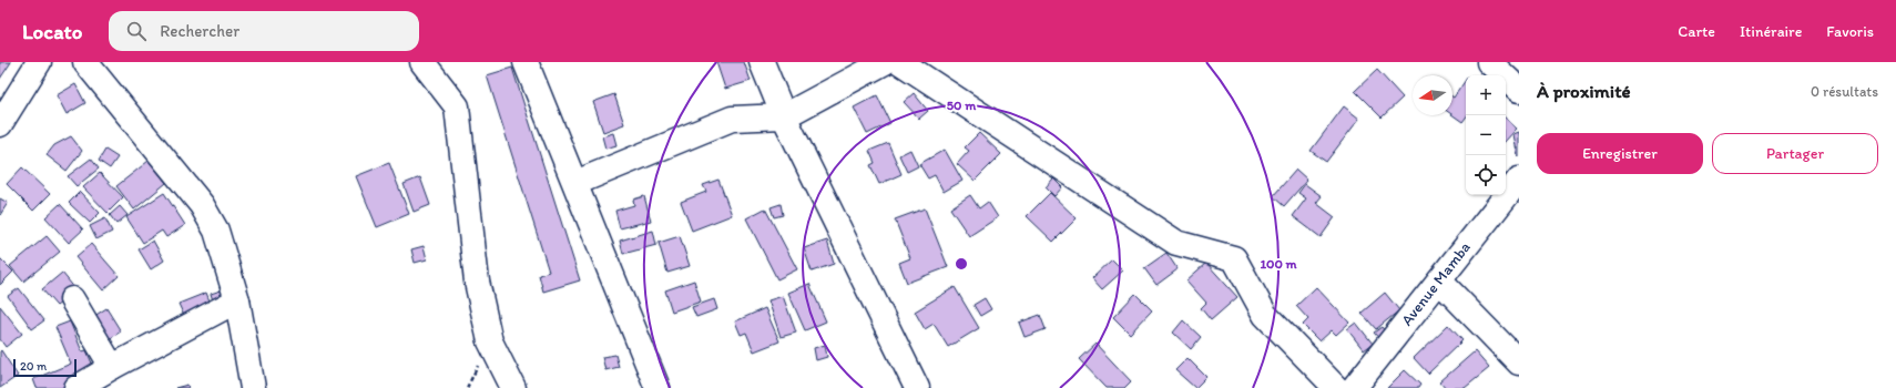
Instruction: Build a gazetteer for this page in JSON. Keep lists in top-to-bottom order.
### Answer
{
  "streets": {
    "street": ["Avenue Mamba"]
  },
  "scale_bar": "20 m",
  "north": "left",
  "page": {
    "header": "Locato",
    "search": "Rechercher",
    "nav": ["Carte", "Itinéraire", "Favoris"],
    "heading": ["À proximité", "0 résultats"],
    "map_buttons": ["+", "−"],
    "buttons": ["Enregistrer", "Partager"],
    "scale": "20 m"
  },
  "rings": ["50 m", "100 m"]
}
